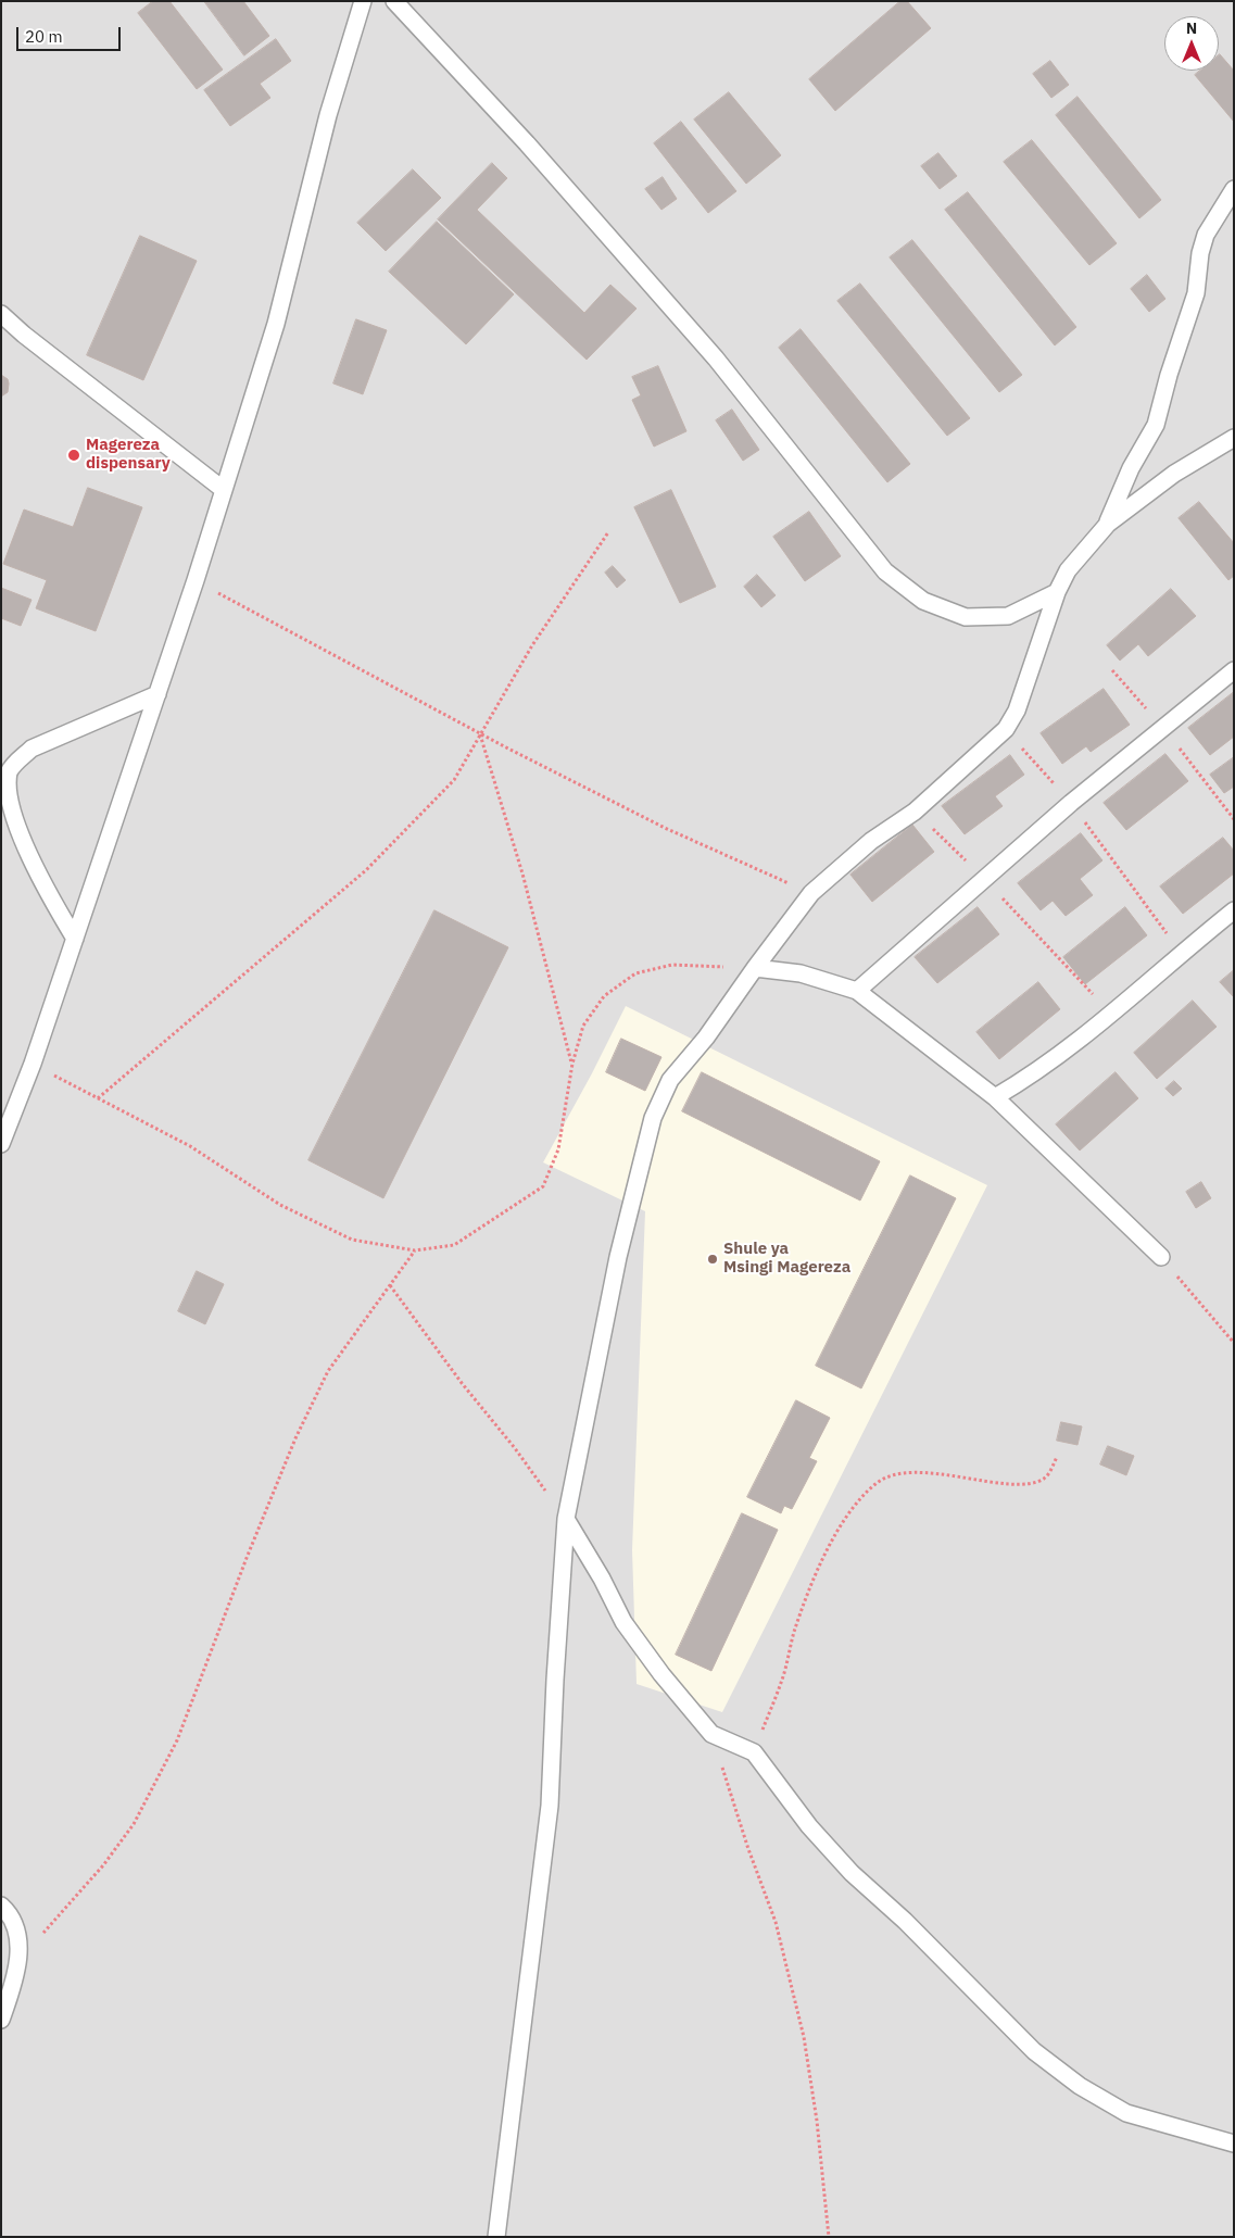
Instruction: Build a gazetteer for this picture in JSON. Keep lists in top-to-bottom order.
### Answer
{
  "places": ["Magereza dispensary", "Shule ya Msingi Magereza"],
  "scale_bar": "20 m",
  "north": "top"
}
